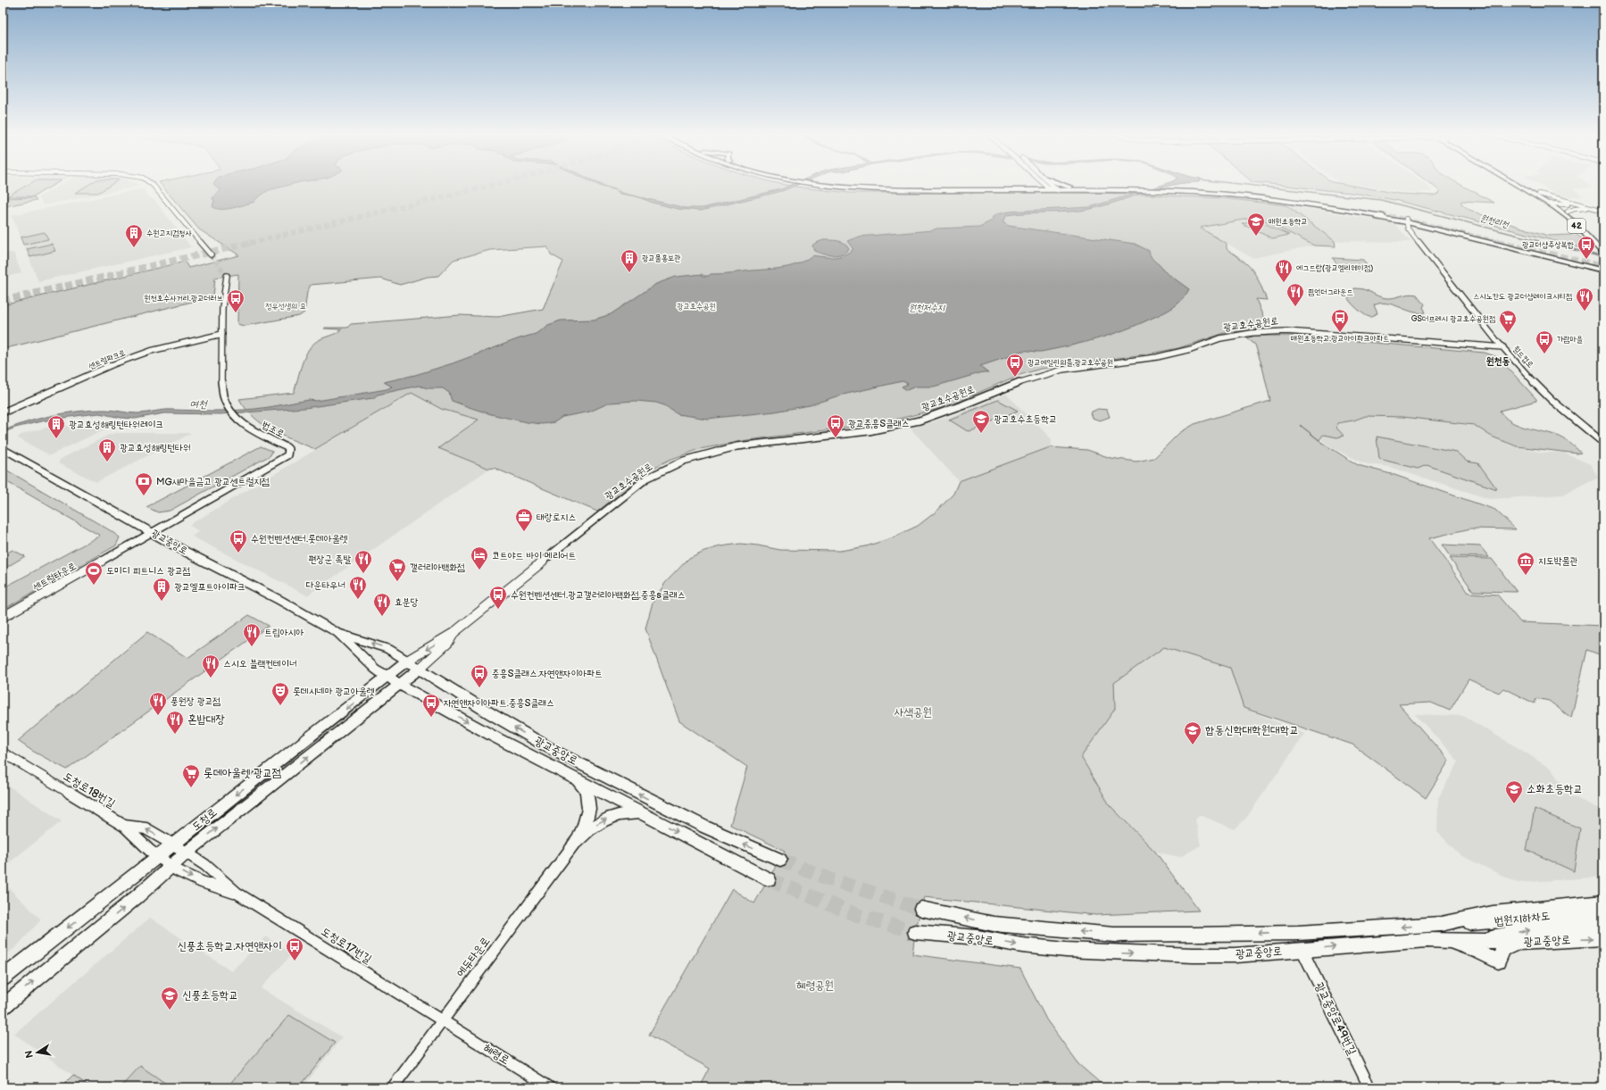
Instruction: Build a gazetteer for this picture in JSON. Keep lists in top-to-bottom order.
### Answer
{
  "streets": {
    "main road": [
      "42",
      "광교중앙로",
      "도청로",
      "법원지하차도"
    ],
    "street": [
      "광교호수공원로",
      "월드컵로",
      "센트럴파크로",
      "법조로",
      "센트럴타운로",
      "도청로18번길",
      "도청로17번길",
      "에듀타운로",
      "광교중앙로49번길",
      "혜령로"
    ]
  },
  "crossings": [
    ["광교호수공원로", "월드컵로"],
    ["광교호수공원로", "광교중앙로"],
    ["광교호수공원로", "도청로"],
    ["센트럴파크로", "법조로"],
    ["법조로", "광교중앙로"],
    ["법조로", "센트럴타운로"],
    ["광교중앙로", "센트럴타운로"],
    ["광교중앙로", "도청로"],
    ["광교중앙로", "법원지하차도"],
    ["광교중앙로", "광교중앙로49번길"],
    ["도청로18번길", "도청로"],
    ["도청로18번길", "도청로17번길"],
    ["도청로", "도청로17번길"],
    ["도청로17번길", "에듀타운로"],
    ["도청로17번길", "혜령로"],
    ["에듀타운로", "혜령로"]
  ],
  "districts": ["원천동"],
  "water": ["원천리천", "원천저수지", "여천"],
  "parks": [
    "정유선생의 묘",
    "광교호수공원",
    "사색공원",
    "혜령공원"
  ],
  "places": {
    "school or university": [
      "매원초등학교",
      "광교호수초등학교",
      "합동신학대학원대학교",
      "소화초등학교",
      "신풍초등학교"
    ],
    "building": [
      "수원고지검청사",
      "광교물홍보관",
      "광교효성해링턴타워레이크",
      "광교효성해링턴타워",
      "광교엘포트아이파크"
    ],
    "bus stop": [
      "광교더샵주상복합",
      "원천호수사거리.광교더러브",
      "매원초등학교.광교아이파크아파트",
      "가람마을",
      "광교에일린의뜰.광교호수공원",
      "광교중흥S클래스",
      "수원컨벤션센터.롯데아울렛",
      "수원컨벤션센터.광교갤러리아백화점.중흥s클래스",
      "중흥S클래스.자연앤자이아파트",
      "자연앤자이아파트.중흥S클래스",
      "신풍초등학교.자연앤자이"
    ],
    "restaurant": [
      "에그드랍(광교엘리웨이점)",
      "핌언더그라운드",
      "스시노칸도 광교더샵레이크시티점",
      "편장군 족발",
      "다운타우너",
      "효분당",
      "트립아시아",
      "스시오 블랙컨테이너",
      "풍원장 광교점",
      "혼밥대장"
    ],
    "supermarket": ["GS더프레시 광교호수공원점", "갤러리아백화점", "롯데아울렛 광교점"],
    "bank": ["MG새마을금고 광교센트럴지점"],
    "office": ["태랑로지스"],
    "hotel": ["코트야드 바이 메리어트"],
    "museum": ["지도박물관"],
    "sports": ["도미디 피트니스 광교점"],
    "theatre": ["롯데시네마 광교아울렛"]
  },
  "north": "left"
}
